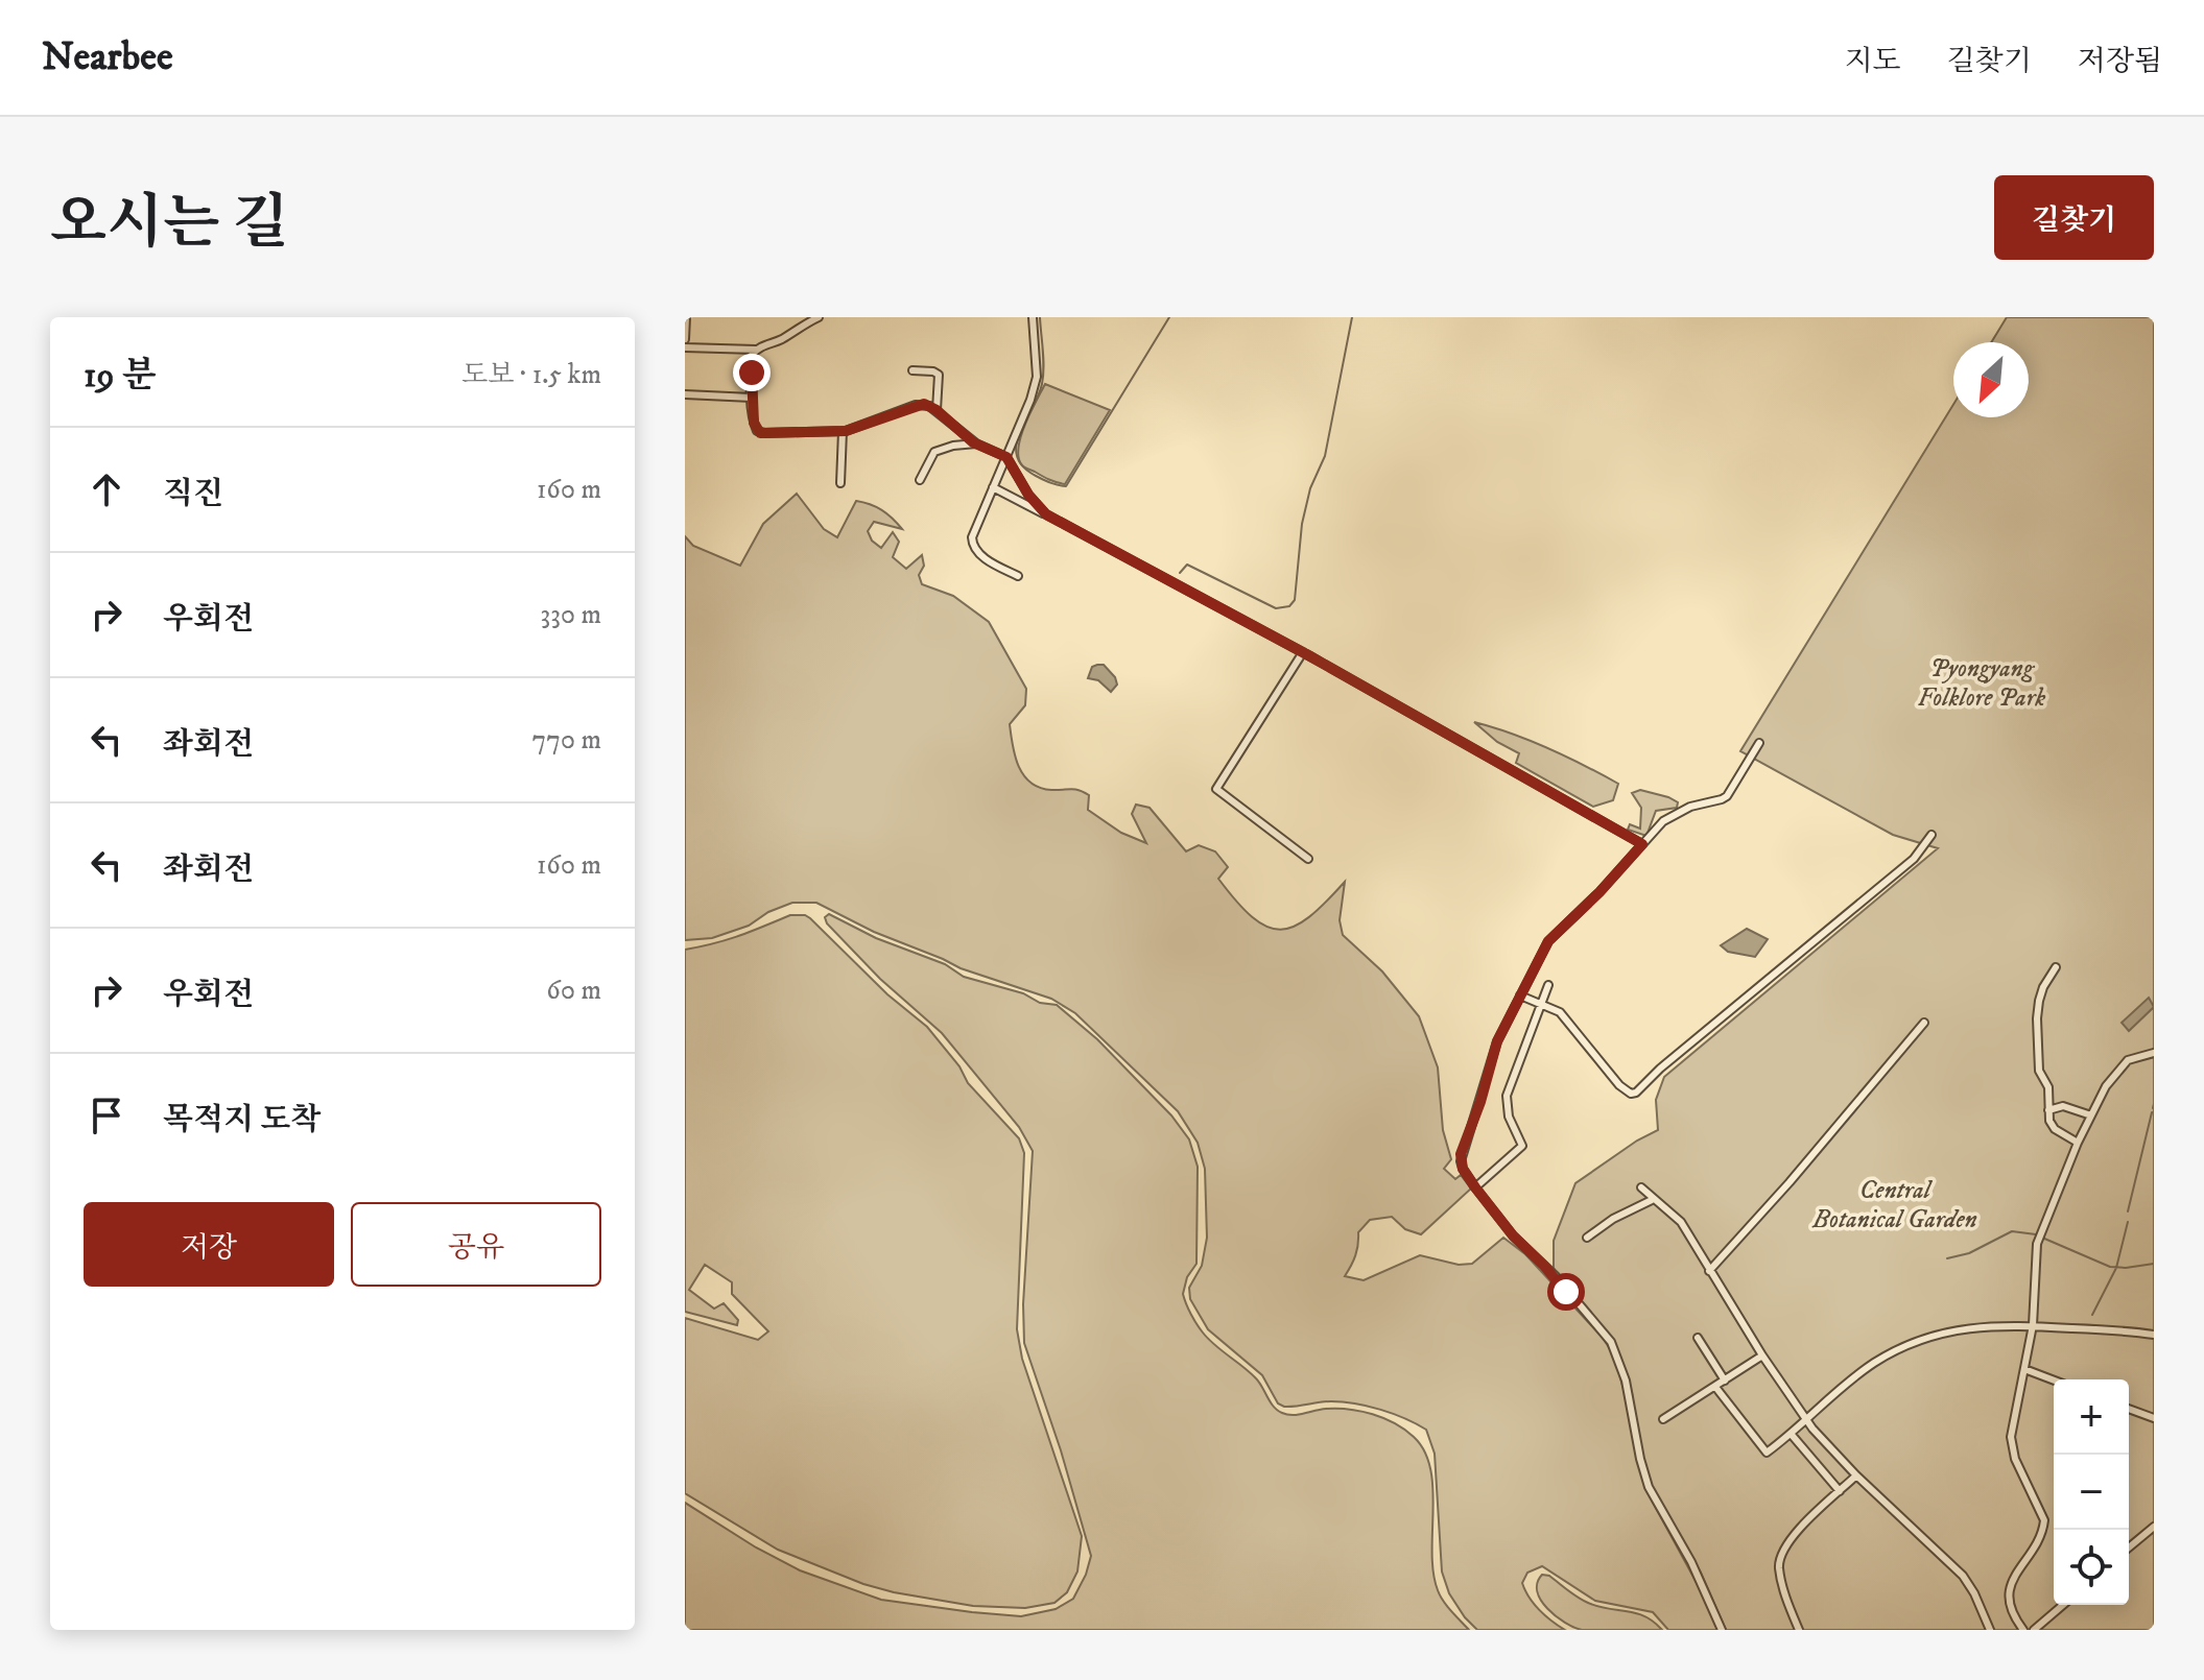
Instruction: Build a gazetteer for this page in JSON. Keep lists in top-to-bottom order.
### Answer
{
  "parks": ["Pyongyang Folklore Park", "Central Botanical Garden"],
  "north": "bottom left",
  "page": {
    "header": "Nearbee",
    "nav": ["지도", "길찾기", "저장됨"],
    "title": "오시는 길",
    "buttons": [
      "길찾기",
      ["저장", "공유"]
    ],
    "heading": ["19 분", "도보 · 1.5 km"],
    "list": [
      ["직진", "160 m"],
      ["우회전", "330 m"],
      ["좌회전", "770 m"],
      ["좌회전", "160 m"],
      ["우회전", "60 m"],
      "목적지 도착"
    ],
    "map_buttons": ["+", "−"]
  }
}
